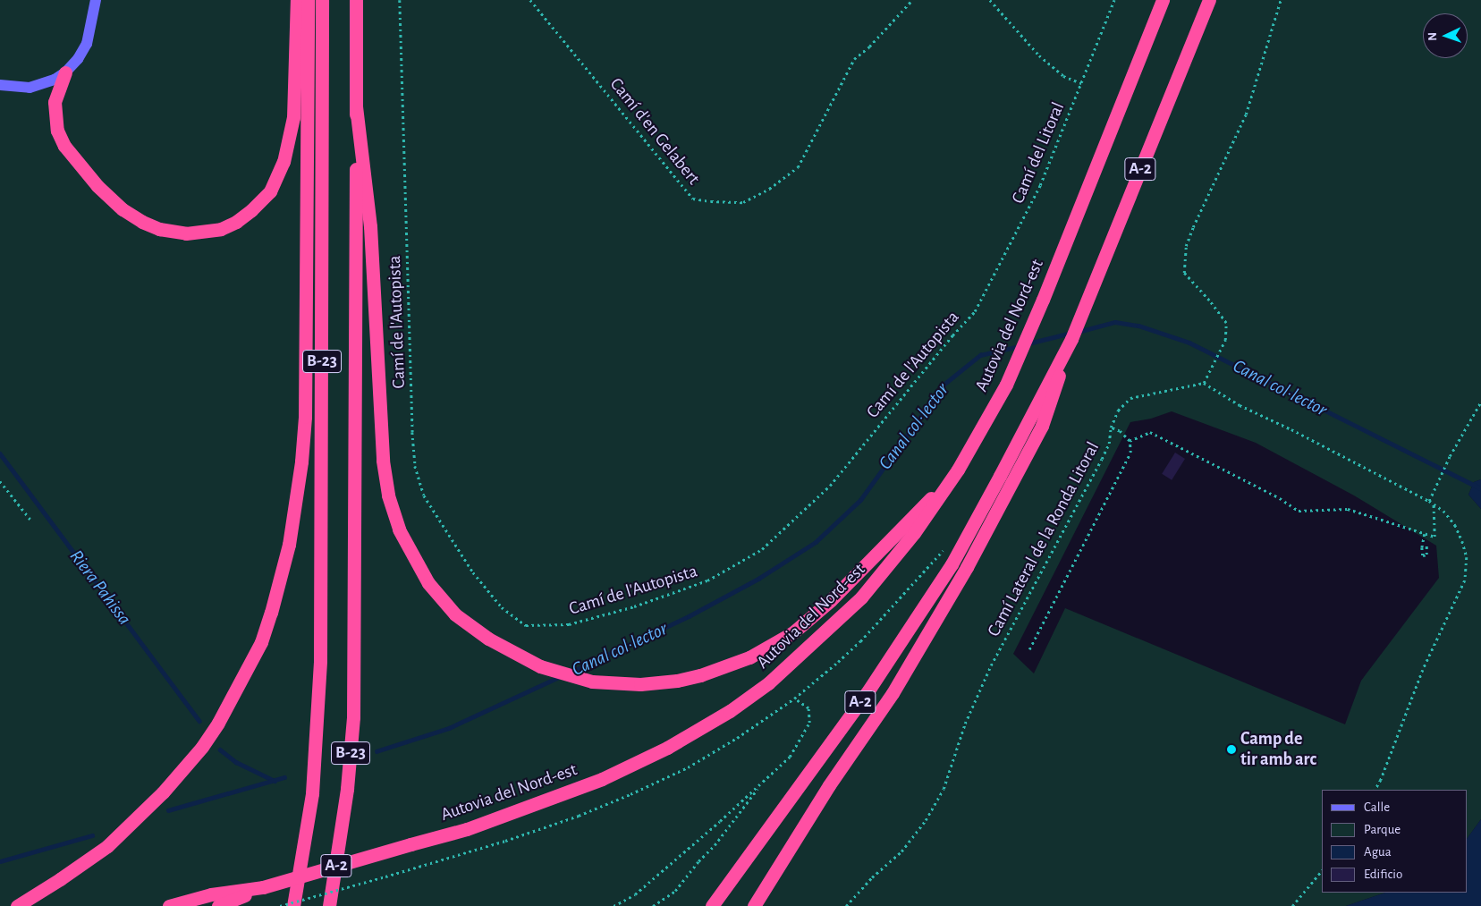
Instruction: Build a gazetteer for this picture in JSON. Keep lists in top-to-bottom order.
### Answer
{
  "streets": {
    "highway": ["A-2", "Autovia del Nord-est", "B-23"],
    "path": [
      "Camí d'en Gelabert",
      "Camí del Litoral",
      "Camí de l'Autopista",
      "Camí Lateral de la Ronda Litoral"
    ]
  },
  "crossings": [
    ["Camí del Litoral", "Camí de l'Autopista"],
    ["A-2", "Autovia del Nord-est"]
  ],
  "water": ["Canal col·lector", "Riera Pahissa"],
  "places": ["Camp de tir amb arc"],
  "legend": [
    "Calle",
    "Parque",
    "Agua",
    "Edificio"
  ],
  "north": "left"
}
